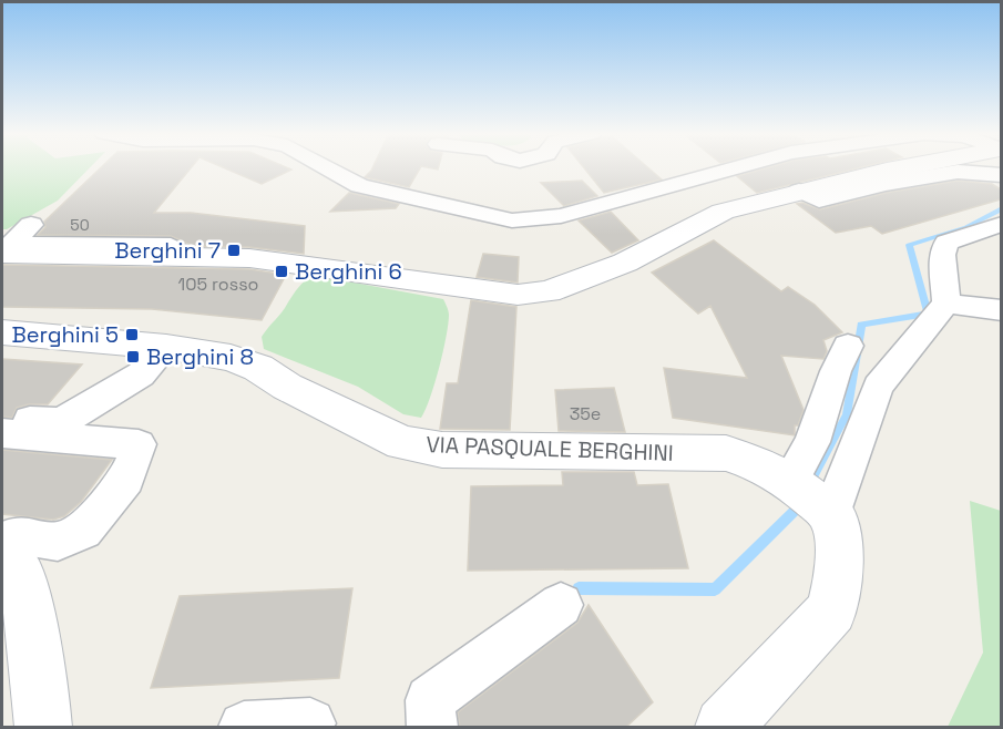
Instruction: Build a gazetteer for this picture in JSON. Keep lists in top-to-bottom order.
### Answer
{
  "streets": {
    "street": ["VIA PASQUALE BERGHINI"]
  },
  "places": {
    "transit": [
      "Berghini 7",
      "Berghini 6",
      "Berghini 5",
      "Berghini 8"
    ]
  },
  "house_numbers": ["50", "105 rosso", "35e"]
}
